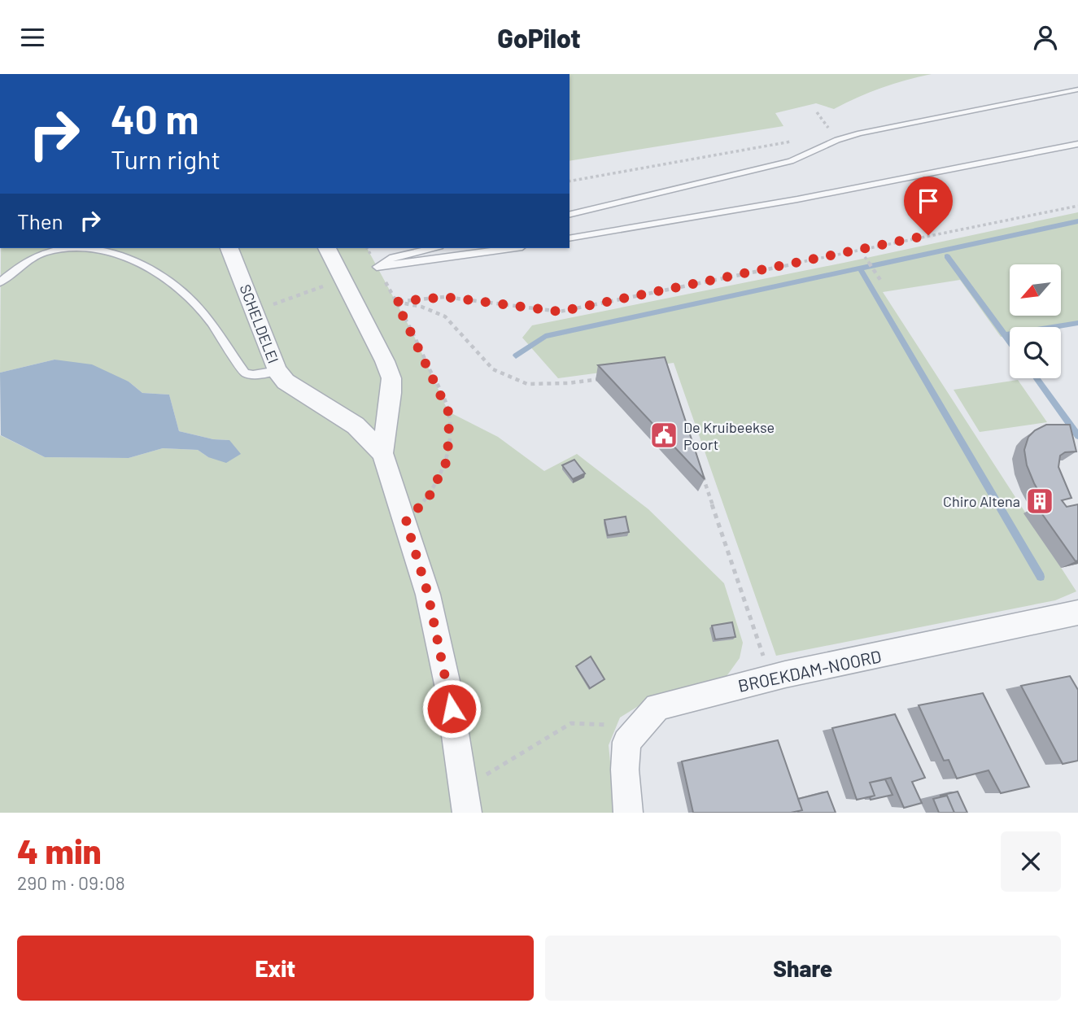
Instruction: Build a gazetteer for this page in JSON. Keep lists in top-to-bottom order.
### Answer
{
  "streets": {
    "street": ["SCHELDELEI", "BROEKDAM-NOORD"]
  },
  "places": {
    "public building": ["De Kruibeekse Poort"],
    "building": ["Chiro Altena"]
  },
  "north": "bottom left",
  "page": {
    "header": "GoPilot",
    "turn": ["40 m", "Turn right"],
    "then": "Then",
    "heading": ["4 min", "290 m · 09:08"],
    "buttons": ["Exit", "Share"]
  }
}
